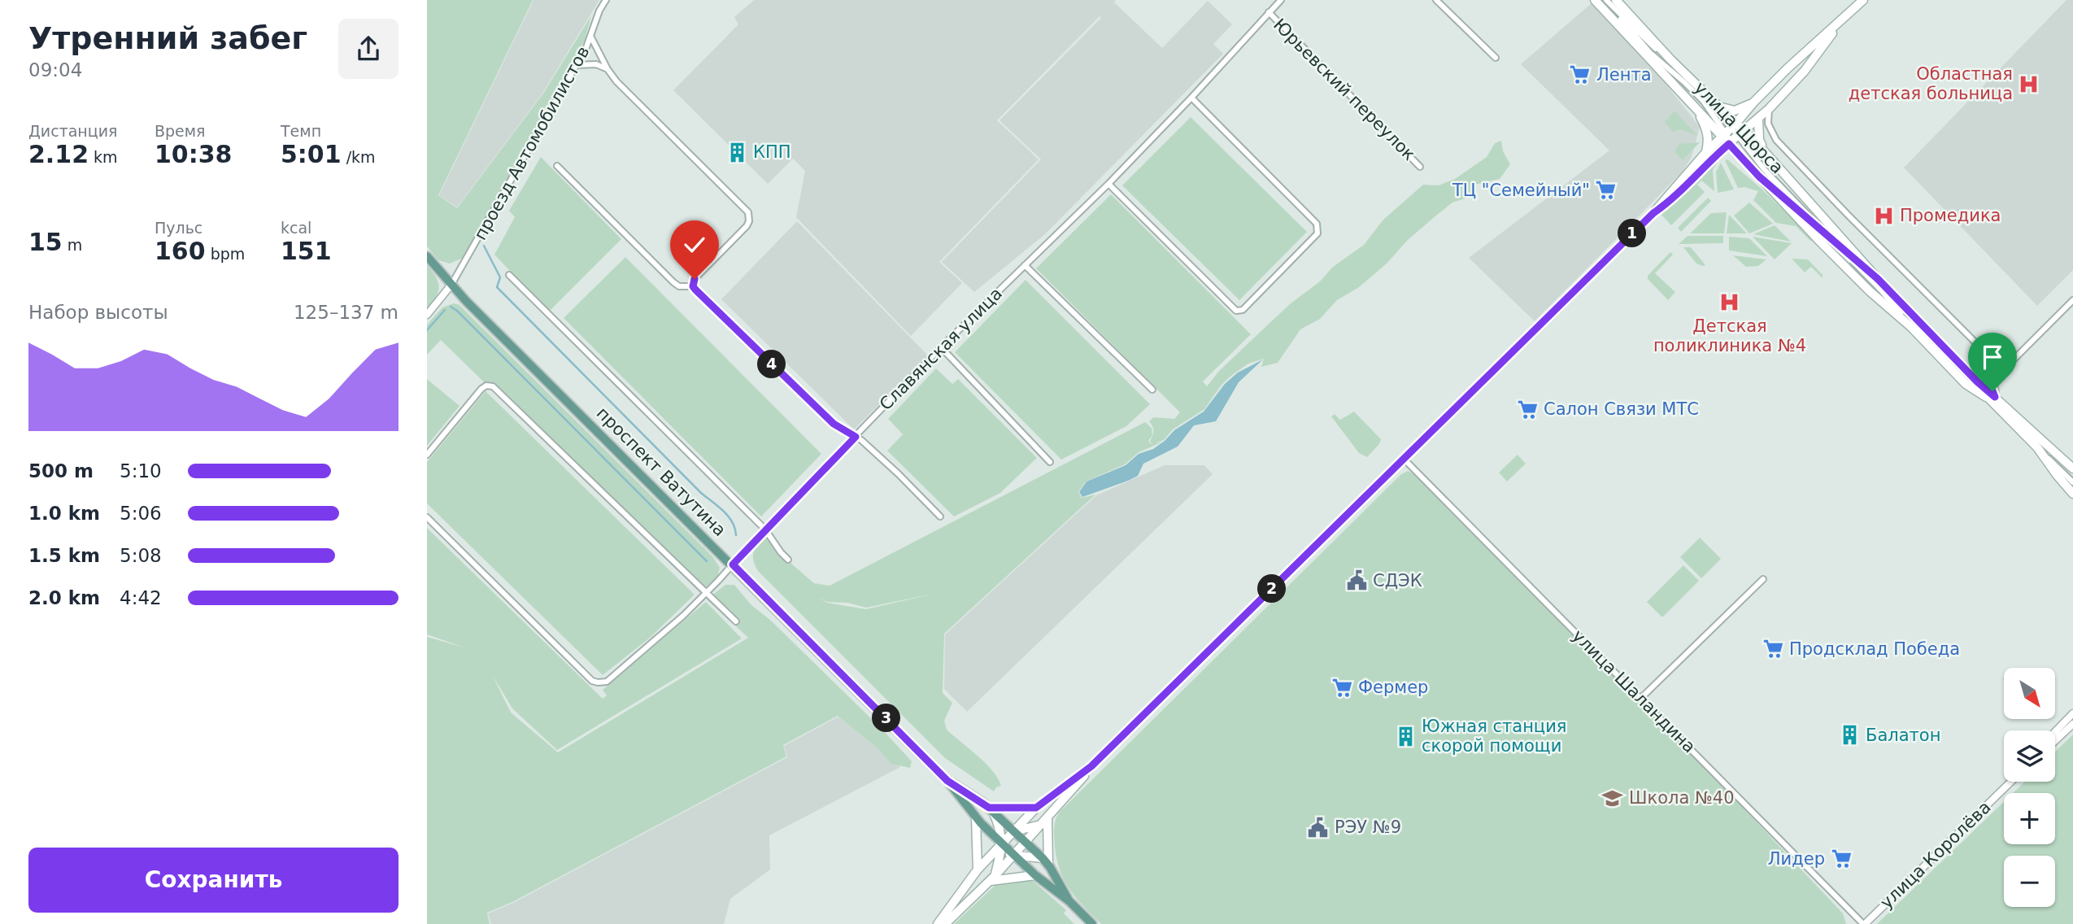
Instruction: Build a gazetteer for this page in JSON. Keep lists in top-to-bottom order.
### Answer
{
  "streets": {
    "main road": ["улица Щорса", "проспект Ватутина"],
    "street": [
      "Юрьевский переулок",
      "проезд Автомобилистов",
      "Славянская улица",
      "улица Шаландина",
      "улица Королёва"
    ]
  },
  "crossings": [
    ["Юрьевский переулок", "Славянская улица"],
    ["проезд Автомобилистов", "проспект Ватутина"],
    ["Славянская улица", "проспект Ватутина"],
    ["улица Шаландина", "улица Королёва"]
  ],
  "places": {
    "supermarket": [
      "Лента",
      "ТЦ \"Семейный\"",
      "Салон Связи МТС",
      "Продсклад Победа",
      "Фермер",
      "Лидер"
    ],
    "hospital": ["Областная детская больница", "Промедика", "Детская поликлиника №4"],
    "building": ["КПП", "Балатон", "Южная станция скорой помощи"],
    "public building": ["СДЭК", "РЭУ №9"],
    "school or university": ["Школа №40"]
  },
  "north": "bottom right",
  "page": {
    "heading": ["Утренний забег", "09:04"],
    "stats": [
      ["Дистанция", "2.12 km"],
      ["Время", "10:38"],
      ["Темп", "5:01 /km"],
      ["15 m"],
      ["Пульс", "160 bpm"],
      ["kcal", "151"]
    ],
    "pins": [
      "1",
      "4",
      "2",
      "3"
    ],
    "chart": ["Набор высоты", "125–137 m"],
    "list": [
      {
        "name": "500 m",
        "note": "5:10"
      },
      {
        "name": "1.0 km",
        "note": "5:06"
      },
      {
        "name": "1.5 km",
        "note": "5:08"
      },
      {
        "name": "2.0 km",
        "note": "4:42"
      }
    ],
    "map_buttons": ["+", "−"],
    "buttons": "Сохранить"
  }
}
